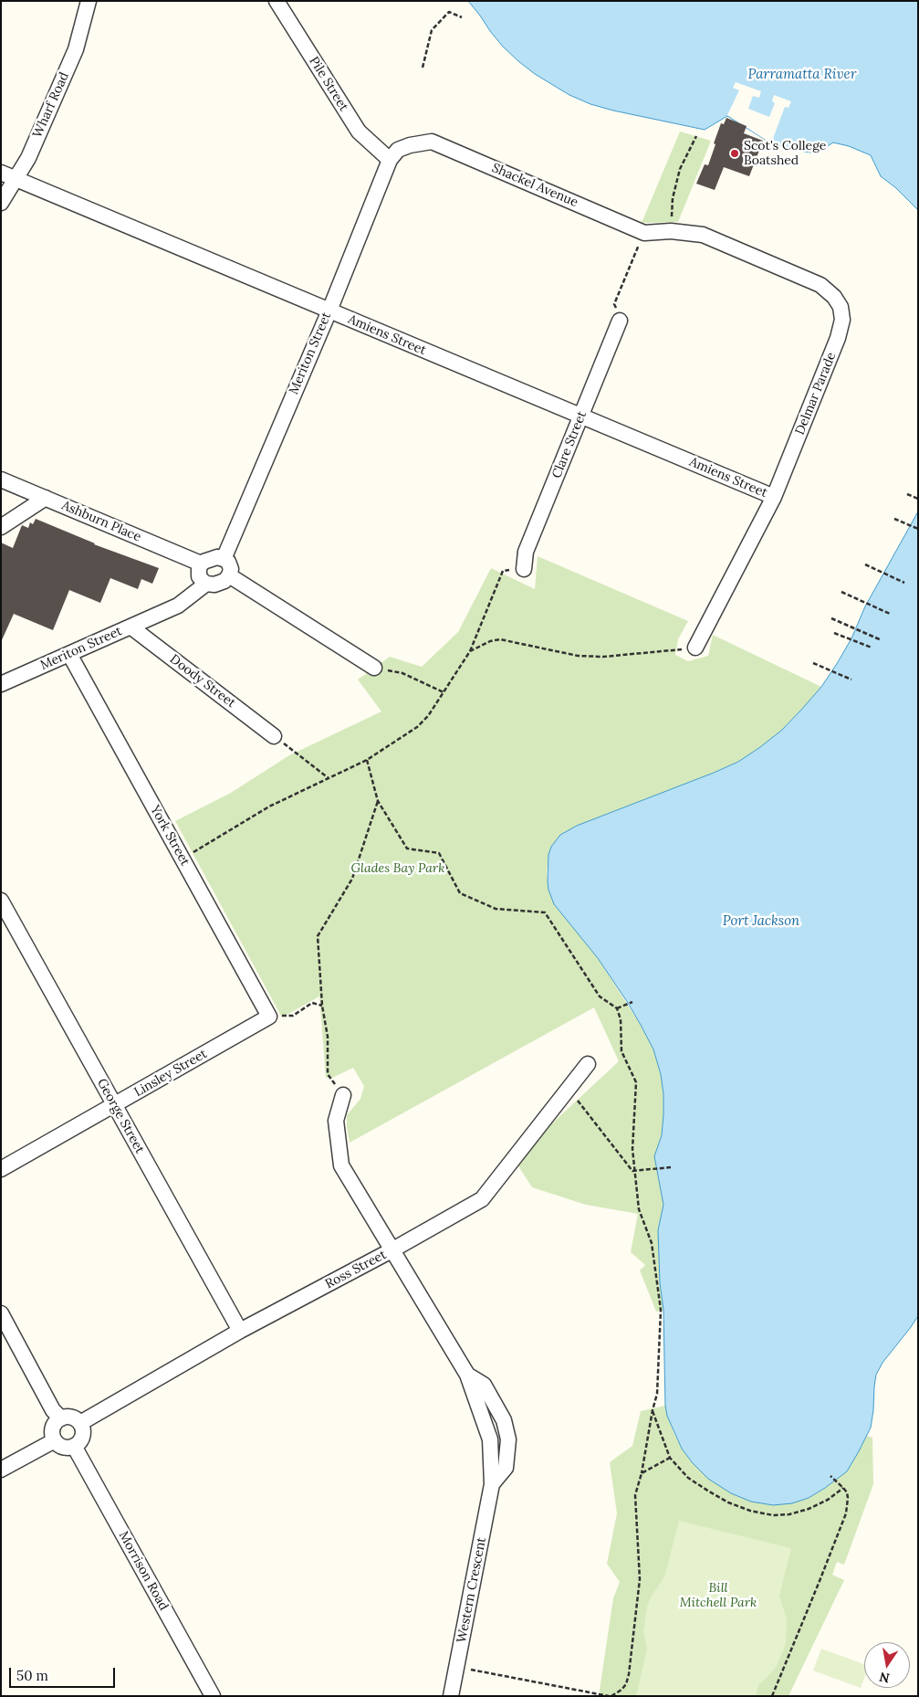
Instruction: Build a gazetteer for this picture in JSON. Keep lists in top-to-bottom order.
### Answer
{
  "streets": {
    "street": [
      "Pile Street",
      "Wharf Road",
      "Shackel Avenue",
      "Amiens Street",
      "Meriton Street",
      "Delmar Parade",
      "Clare Street",
      "Ashburn Place",
      "Doody Street",
      "York Street",
      "Linsley Street",
      "George Street",
      "Ross Street",
      "Morrison Road",
      "Western Crescent"
    ]
  },
  "crossings": [
    ["Pile Street", "Shackel Avenue"],
    ["Pile Street", "Meriton Street"],
    ["Wharf Road", "Amiens Street"],
    ["Shackel Avenue", "Meriton Street"],
    ["Shackel Avenue", "Delmar Parade"],
    ["Amiens Street", "Meriton Street"],
    ["Amiens Street", "Delmar Parade"],
    ["Amiens Street", "Clare Street"],
    ["Meriton Street", "Ashburn Place"],
    ["Meriton Street", "Doody Street"],
    ["Meriton Street", "York Street"],
    ["York Street", "Linsley Street"],
    ["Linsley Street", "George Street"],
    ["George Street", "Ross Street"],
    ["Ross Street", "Morrison Road"],
    ["Ross Street", "Western Crescent"]
  ],
  "water": ["Parramatta River", "Port Jackson"],
  "parks": ["Glades Bay Park", "Bill Mitchell Park"],
  "places": ["Scot's College Boatshed"],
  "scale_bar": "50 m",
  "north": "bottom"
}
